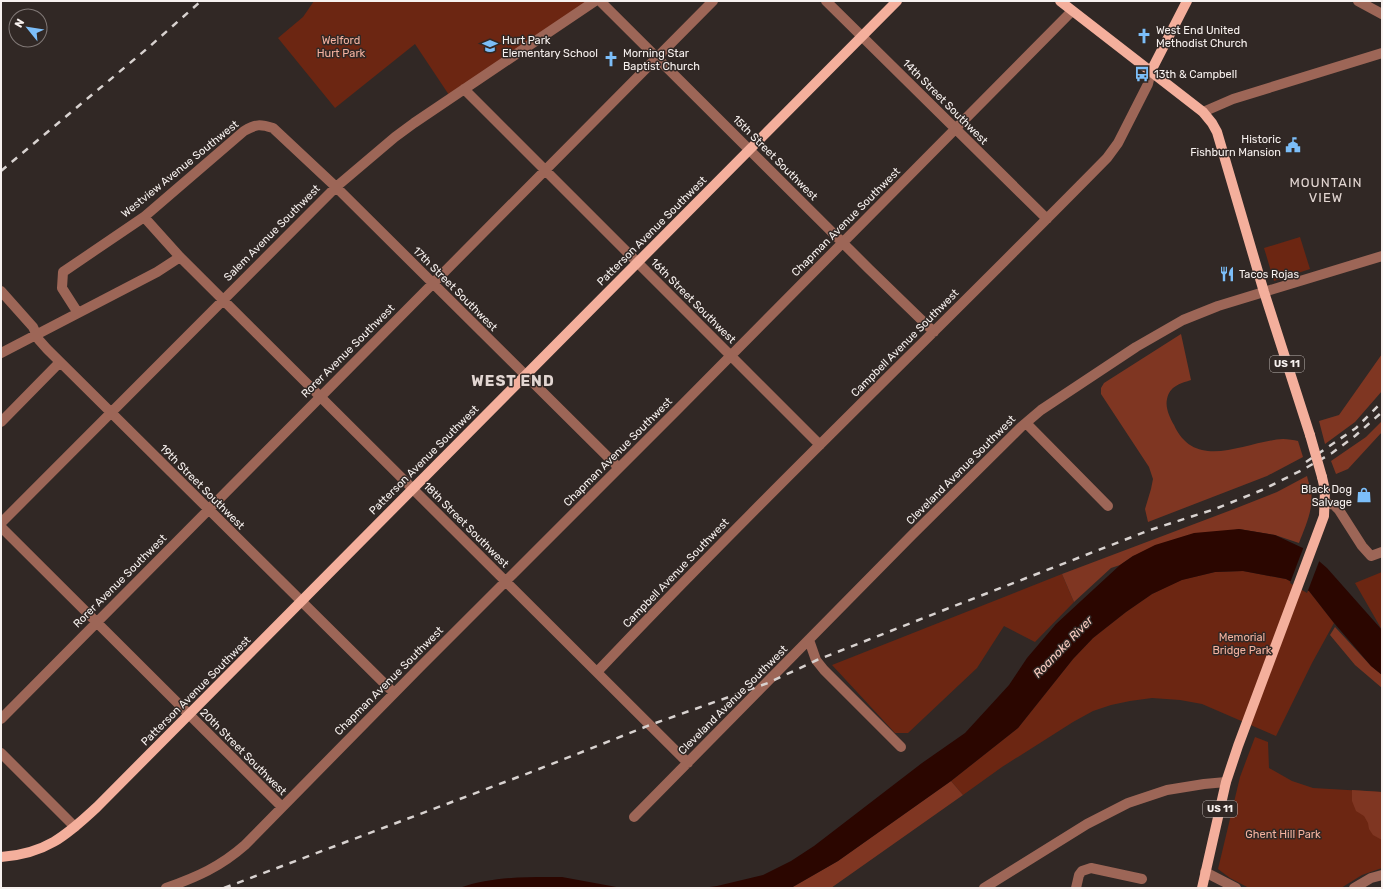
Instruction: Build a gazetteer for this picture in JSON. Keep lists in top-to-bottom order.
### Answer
{
  "streets": {
    "main road": ["Patterson Avenue Southwest", "Campbell Avenue Southwest", "US 11"],
    "street": [
      "14th Street Southwest",
      "15th Street Southwest",
      "Westview Avenue Southwest",
      "Chapman Avenue Southwest",
      "Salem Avenue Southwest",
      "17th Street Southwest",
      "16th Street Southwest",
      "Rorer Avenue Southwest",
      "Cleveland Avenue Southwest",
      "19th Street Southwest",
      "18th Street Southwest",
      "20th Street Southwest"
    ]
  },
  "crossings": [
    ["14th Street Southwest", "Chapman Avenue Southwest"],
    ["14th Street Southwest", "Patterson Avenue Southwest"],
    ["14th Street Southwest", "Campbell Avenue Southwest"],
    ["15th Street Southwest", "Chapman Avenue Southwest"],
    ["15th Street Southwest", "Patterson Avenue Southwest"],
    ["15th Street Southwest", "Campbell Avenue Southwest"],
    ["15th Street Southwest", "Rorer Avenue Southwest"],
    ["Westview Avenue Southwest", "17th Street Southwest"],
    ["Westview Avenue Southwest", "18th Street Southwest"],
    ["Chapman Avenue Southwest", "17th Street Southwest"],
    ["Chapman Avenue Southwest", "16th Street Southwest"],
    ["Chapman Avenue Southwest", "19th Street Southwest"],
    ["Chapman Avenue Southwest", "18th Street Southwest"],
    ["Chapman Avenue Southwest", "20th Street Southwest"],
    ["Patterson Avenue Southwest", "17th Street Southwest"],
    ["Patterson Avenue Southwest", "16th Street Southwest"],
    ["Patterson Avenue Southwest", "19th Street Southwest"],
    ["Patterson Avenue Southwest", "18th Street Southwest"],
    ["Patterson Avenue Southwest", "20th Street Southwest"],
    ["Salem Avenue Southwest", "17th Street Southwest"],
    ["Salem Avenue Southwest", "16th Street Southwest"],
    ["Salem Avenue Southwest", "19th Street Southwest"],
    ["Salem Avenue Southwest", "18th Street Southwest"],
    ["17th Street Southwest", "Rorer Avenue Southwest"],
    ["16th Street Southwest", "Campbell Avenue Southwest"],
    ["16th Street Southwest", "Rorer Avenue Southwest"],
    ["Campbell Avenue Southwest", "US 11"],
    ["Campbell Avenue Southwest", "18th Street Southwest"],
    ["Rorer Avenue Southwest", "19th Street Southwest"],
    ["Rorer Avenue Southwest", "18th Street Southwest"],
    ["Rorer Avenue Southwest", "20th Street Southwest"],
    ["US 11", "Cleveland Avenue Southwest"],
    ["Cleveland Avenue Southwest", "18th Street Southwest"]
  ],
  "districts": ["MOUNTAIN VIEW", "WEST END"],
  "water": ["Roanoke River"],
  "parks": ["Welford Hurt Park", "Memorial Bridge Park", "Ghent Hill Park"],
  "places": {
    "church": ["West End United Methodist Church", "Morning Star Baptist Church"],
    "school or university": ["Hurt Park Elementary School"],
    "bus stop": ["13th & Campbell"],
    "public building": ["Historic Fishburn Mansion"],
    "restaurant": ["Tacos Rojas"],
    "shop": ["Black Dog Salvage"]
  },
  "north": "top left"
}
